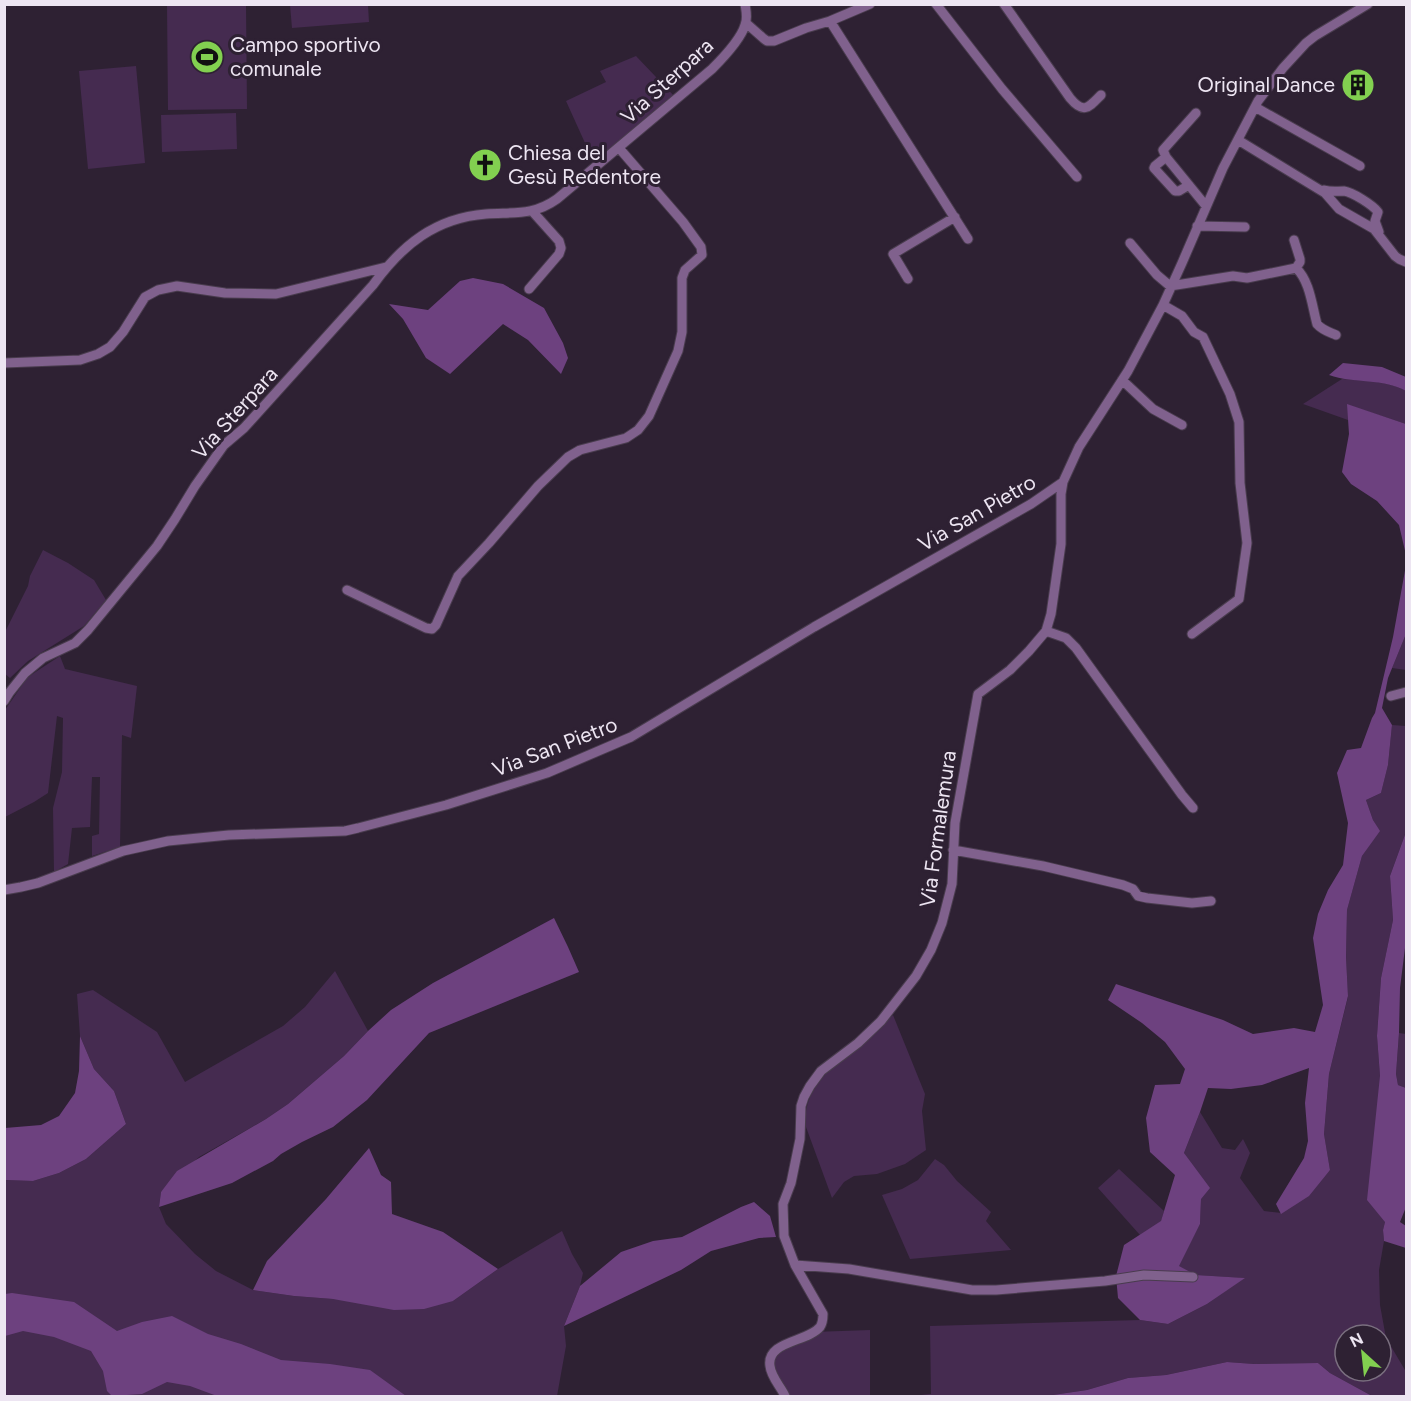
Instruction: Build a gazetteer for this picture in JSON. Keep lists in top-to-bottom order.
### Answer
{
  "streets": {
    "street": ["Via Sterpara", "Via San Pietro", "Via Formalemura"]
  },
  "crossings": [
    ["Via San Pietro", "Via Formalemura"]
  ],
  "places": {
    "sports": ["Campo sportivo comunale"],
    "building": ["Original Dance"],
    "church": ["Chiesa del Gesù Redentore"]
  },
  "north": "top left"
}
